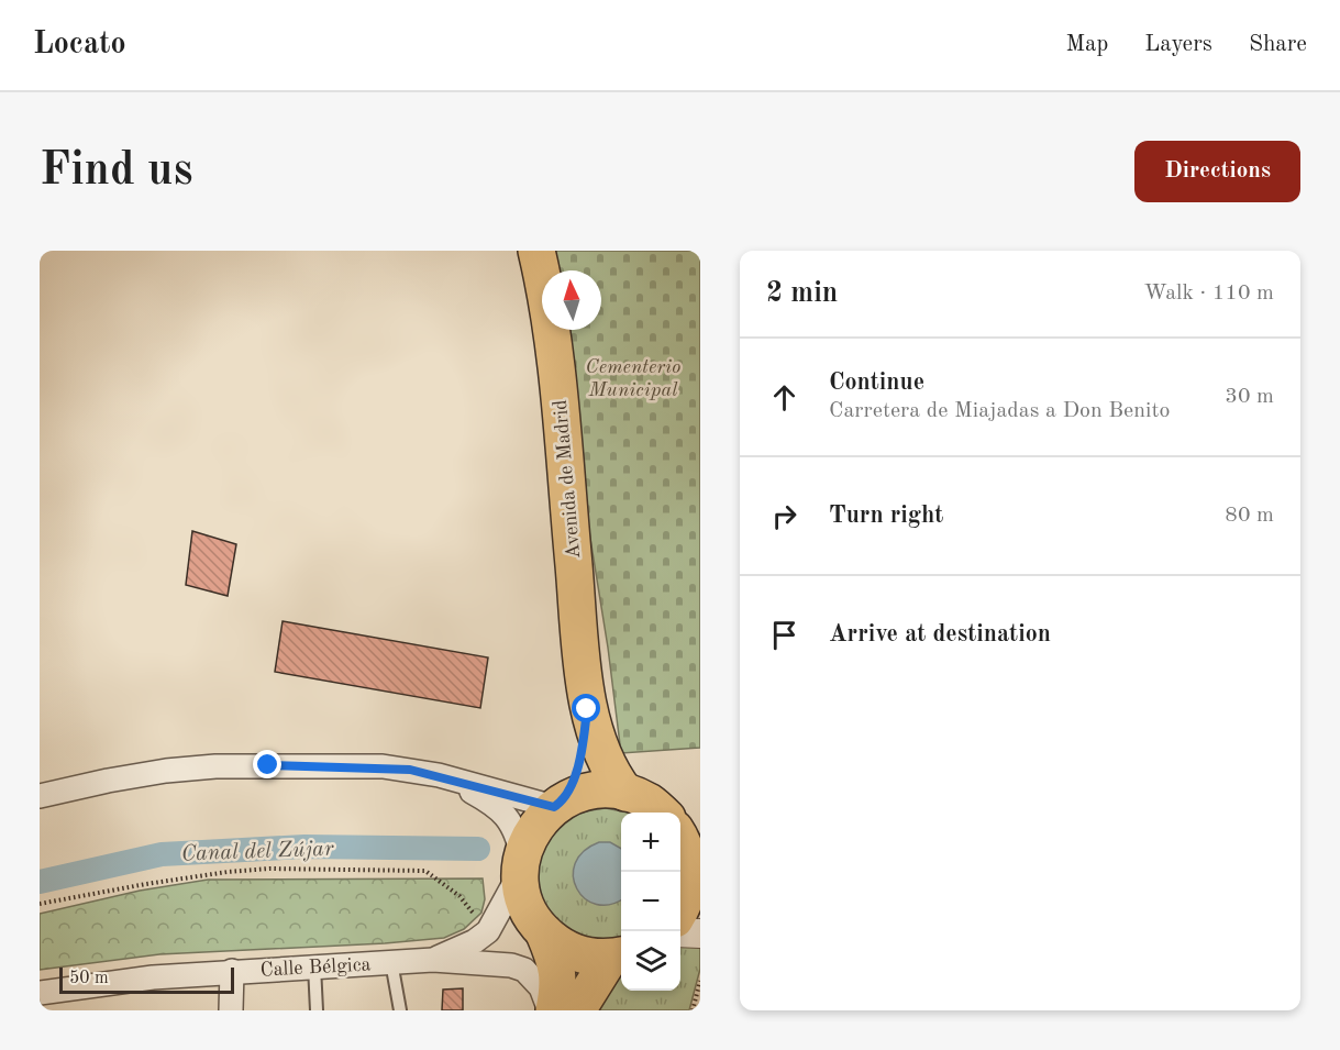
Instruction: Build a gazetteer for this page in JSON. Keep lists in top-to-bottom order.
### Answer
{
  "streets": {
    "main road": ["Avenida de Madrid"],
    "street": ["Calle Bélgica"]
  },
  "water": ["Canal del Zújar"],
  "parks": ["Cementerio Municipal"],
  "scale_bar": "50 m",
  "north": "top",
  "page": {
    "header": "Locato",
    "nav": ["Map", "Layers", "Share"],
    "buttons": "Directions",
    "title": "Find us",
    "heading": ["2 min", "Walk · 110 m"],
    "list": [
      ["Continue", "Carretera de Miajadas a Don Benito", "30 m"],
      ["Turn right", "80 m"],
      "Arrive at destination"
    ],
    "map_buttons": ["+", "−"],
    "scale": "50 m"
  }
}
